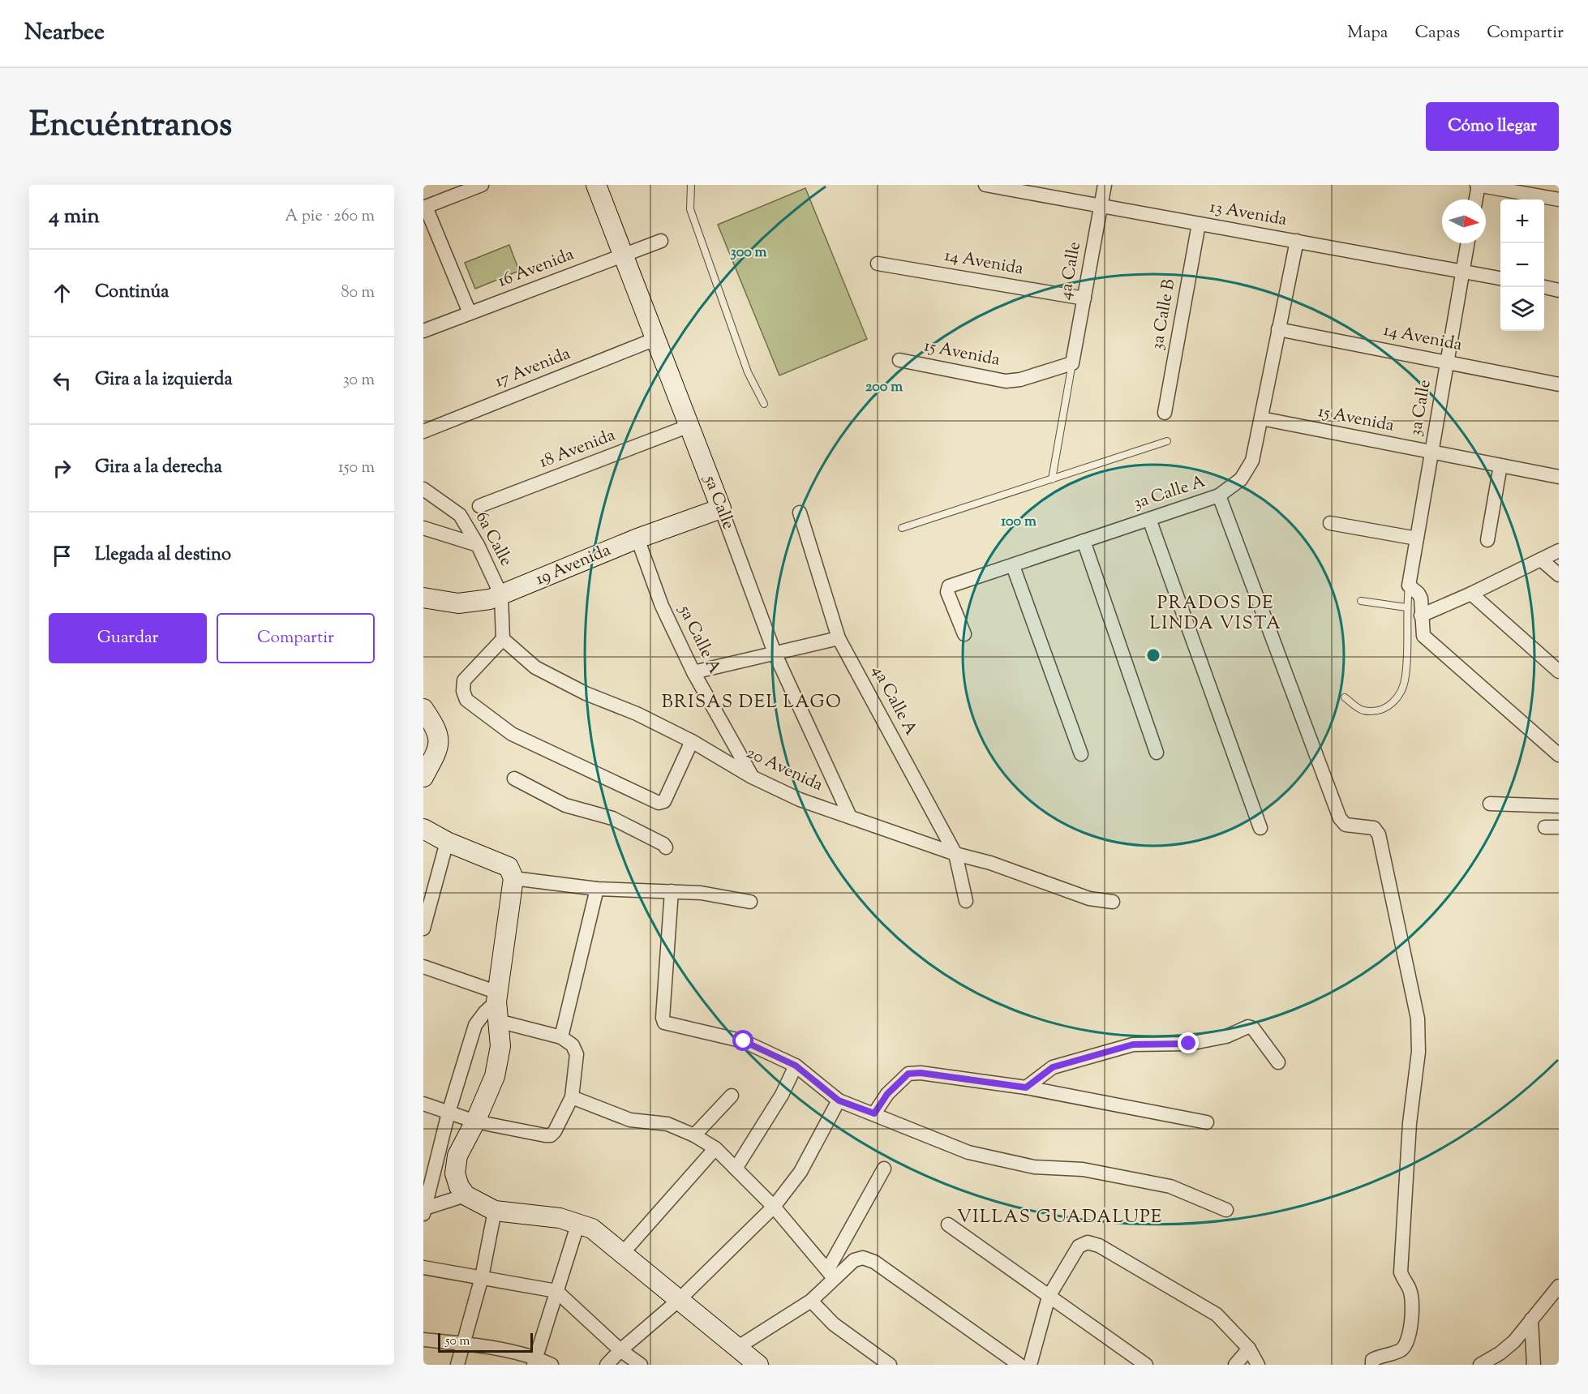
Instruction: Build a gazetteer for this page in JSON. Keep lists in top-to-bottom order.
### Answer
{
  "streets": {
    "street": [
      "13 Avenida",
      "14 Avenida",
      "16 Avenida",
      "4a Calle",
      "3a Calle B",
      "15 Avenida",
      "17 Avenida",
      "3a Calle",
      "18 Avenida",
      "3a Calle A",
      "5a Calle",
      "6a Calle",
      "19 Avenida",
      "5a Calle A",
      "4a Calle A",
      "20 Avenida"
    ]
  },
  "crossings": [
    ["13 Avenida", "4a Calle"],
    ["13 Avenida", "3a Calle B"],
    ["13 Avenida", "3a Calle"],
    ["13 Avenida", "3a Calle A"],
    ["14 Avenida", "4a Calle"],
    ["14 Avenida", "3a Calle"],
    ["14 Avenida", "3a Calle A"],
    ["16 Avenida", "5a Calle"],
    ["4a Calle", "15 Avenida"],
    ["15 Avenida", "3a Calle"],
    ["15 Avenida", "3a Calle A"],
    ["17 Avenida", "5a Calle"],
    ["18 Avenida", "5a Calle"],
    ["5a Calle", "19 Avenida"],
    ["5a Calle", "20 Avenida"],
    ["6a Calle", "19 Avenida"],
    ["19 Avenida", "5a Calle A"],
    ["5a Calle A", "20 Avenida"],
    ["4a Calle A", "20 Avenida"]
  ],
  "districts": ["PRADOS DE LINDA VISTA", "BRISAS DEL LAGO", "VILLAS GUADALUPE"],
  "scale_bar": "50 m",
  "north": "right",
  "page": {
    "header": "Nearbee",
    "nav": ["Mapa", "Capas", "Compartir"],
    "title": "Encuéntranos",
    "buttons": [
      "Cómo llegar",
      ["Guardar", "Compartir"]
    ],
    "heading": ["4 min", "A pie · 260 m"],
    "map_buttons": ["+", "−"],
    "list": [
      ["Continúa", "80 m"],
      ["Gira a la izquierda", "30 m"],
      ["Gira a la derecha", "150 m"],
      "Llegada al destino"
    ],
    "scale": "50 m"
  },
  "rings": ["300 m", "200 m", "100 m"]
}
